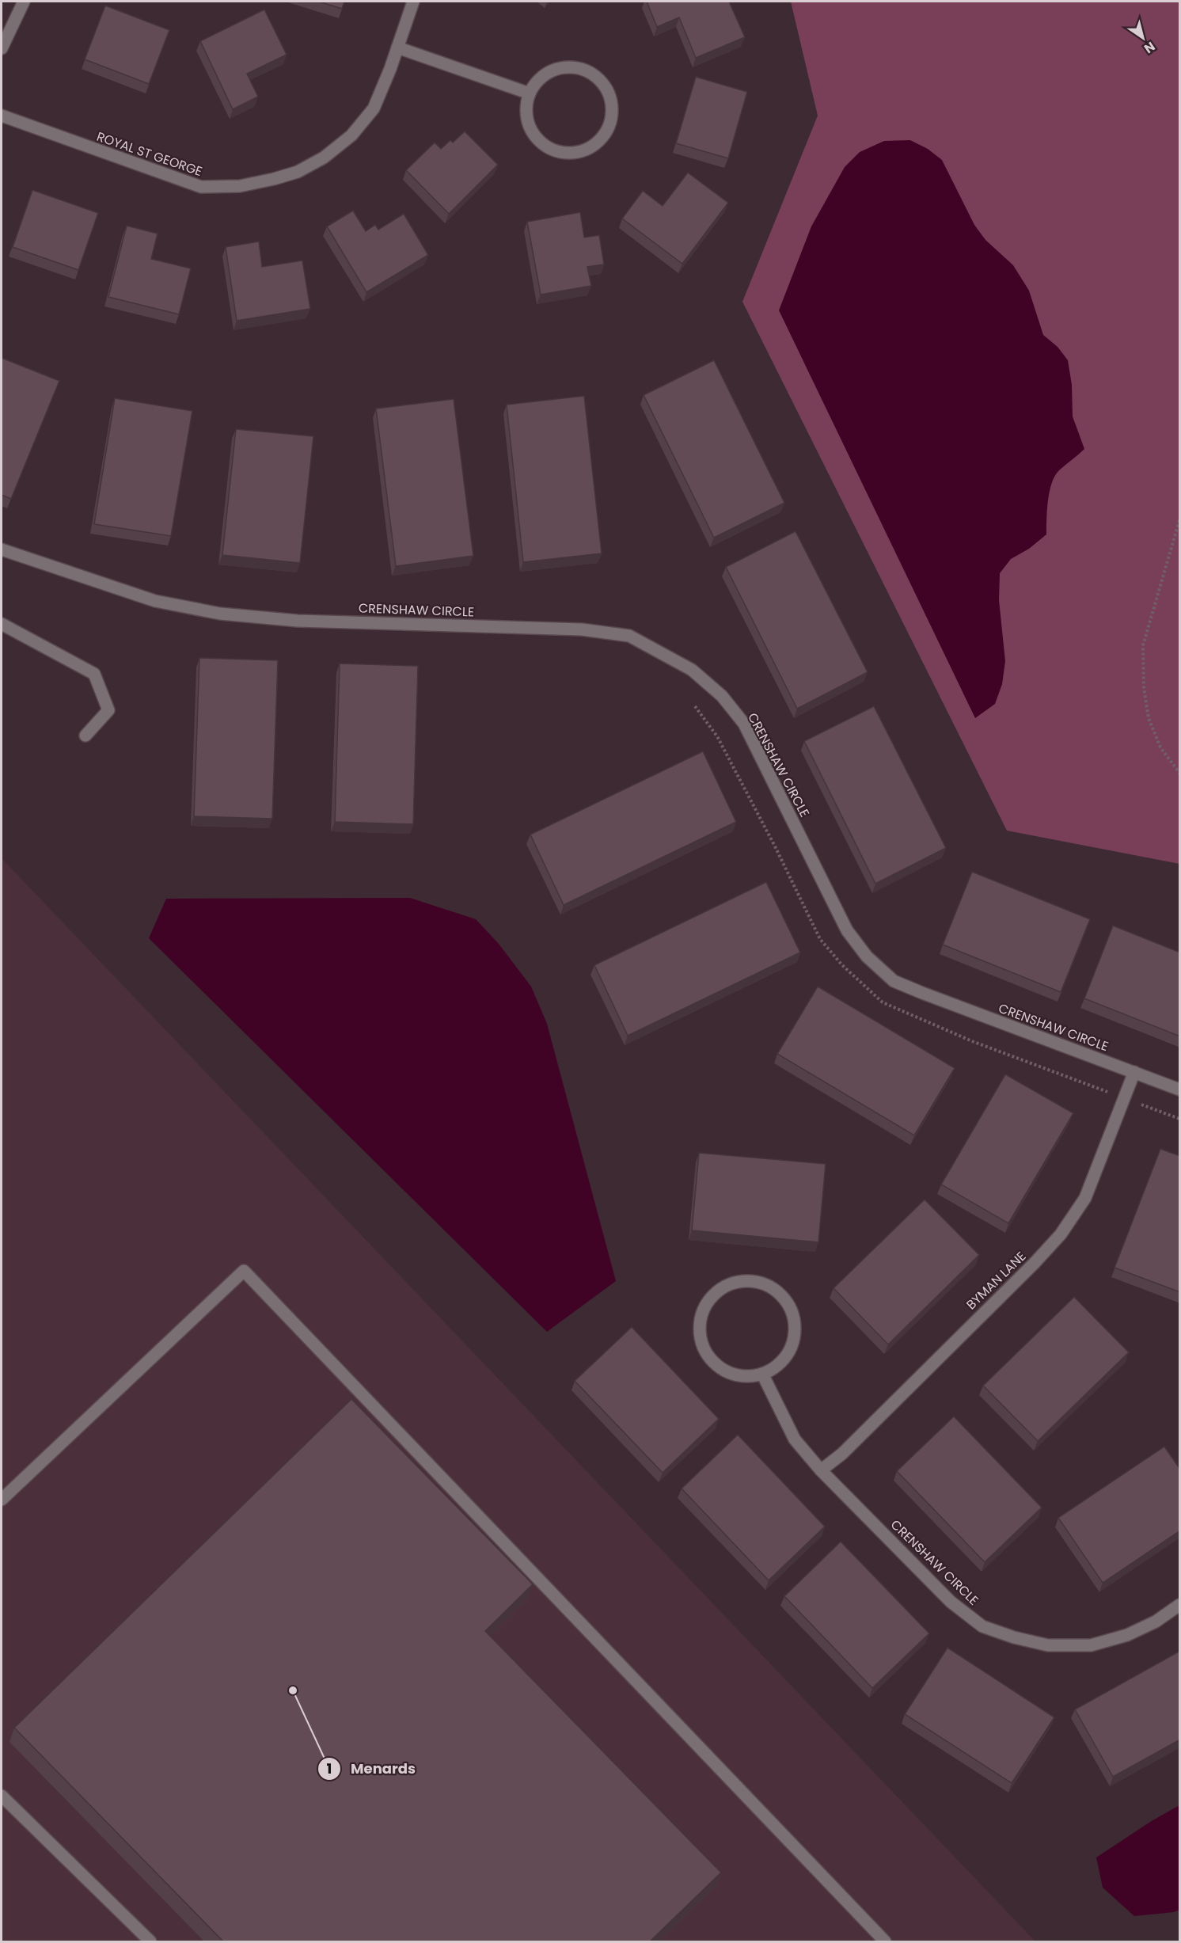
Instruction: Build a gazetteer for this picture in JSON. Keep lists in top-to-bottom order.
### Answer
{
  "streets": {
    "street": ["ROYAL ST GEORGE", "CRENSHAW CIRCLE", "BYMAN LANE"]
  },
  "crossings": [
    ["CRENSHAW CIRCLE", "BYMAN LANE"]
  ],
  "places": ["Menards"],
  "north": "bottom right"
}
